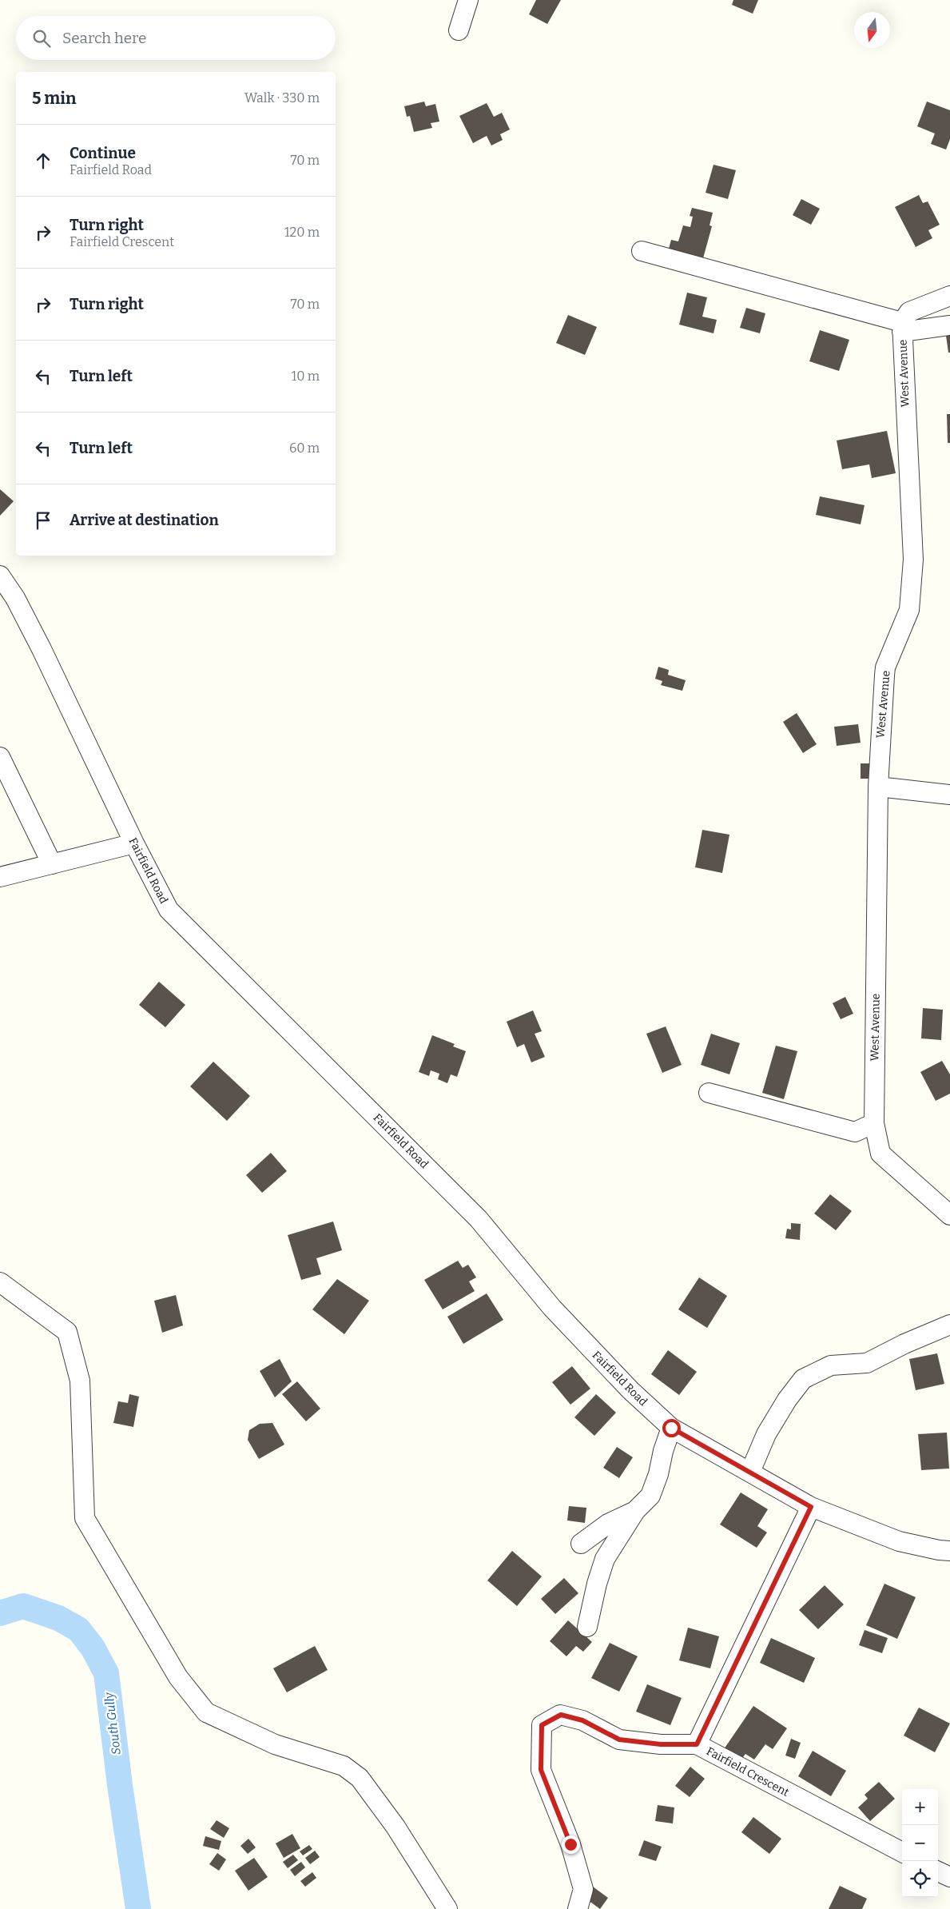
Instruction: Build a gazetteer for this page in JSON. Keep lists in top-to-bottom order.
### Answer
{
  "streets": {
    "street": ["West Avenue", "Fairfield Road", "Fairfield Crescent"]
  },
  "crossings": [
    ["Fairfield Road", "Fairfield Crescent"]
  ],
  "water": ["South Gully"],
  "north": "bottom",
  "page": {
    "search": "Search here",
    "heading": ["5 min", "Walk · 330 m"],
    "list": [
      ["Continue", "Fairfield Road", "70 m"],
      ["Turn right", "Fairfield Crescent", "120 m"],
      ["Turn right", "70 m"],
      ["Turn left", "10 m"],
      ["Turn left", "60 m"],
      "Arrive at destination"
    ],
    "map_buttons": ["+", "−"]
  }
}
